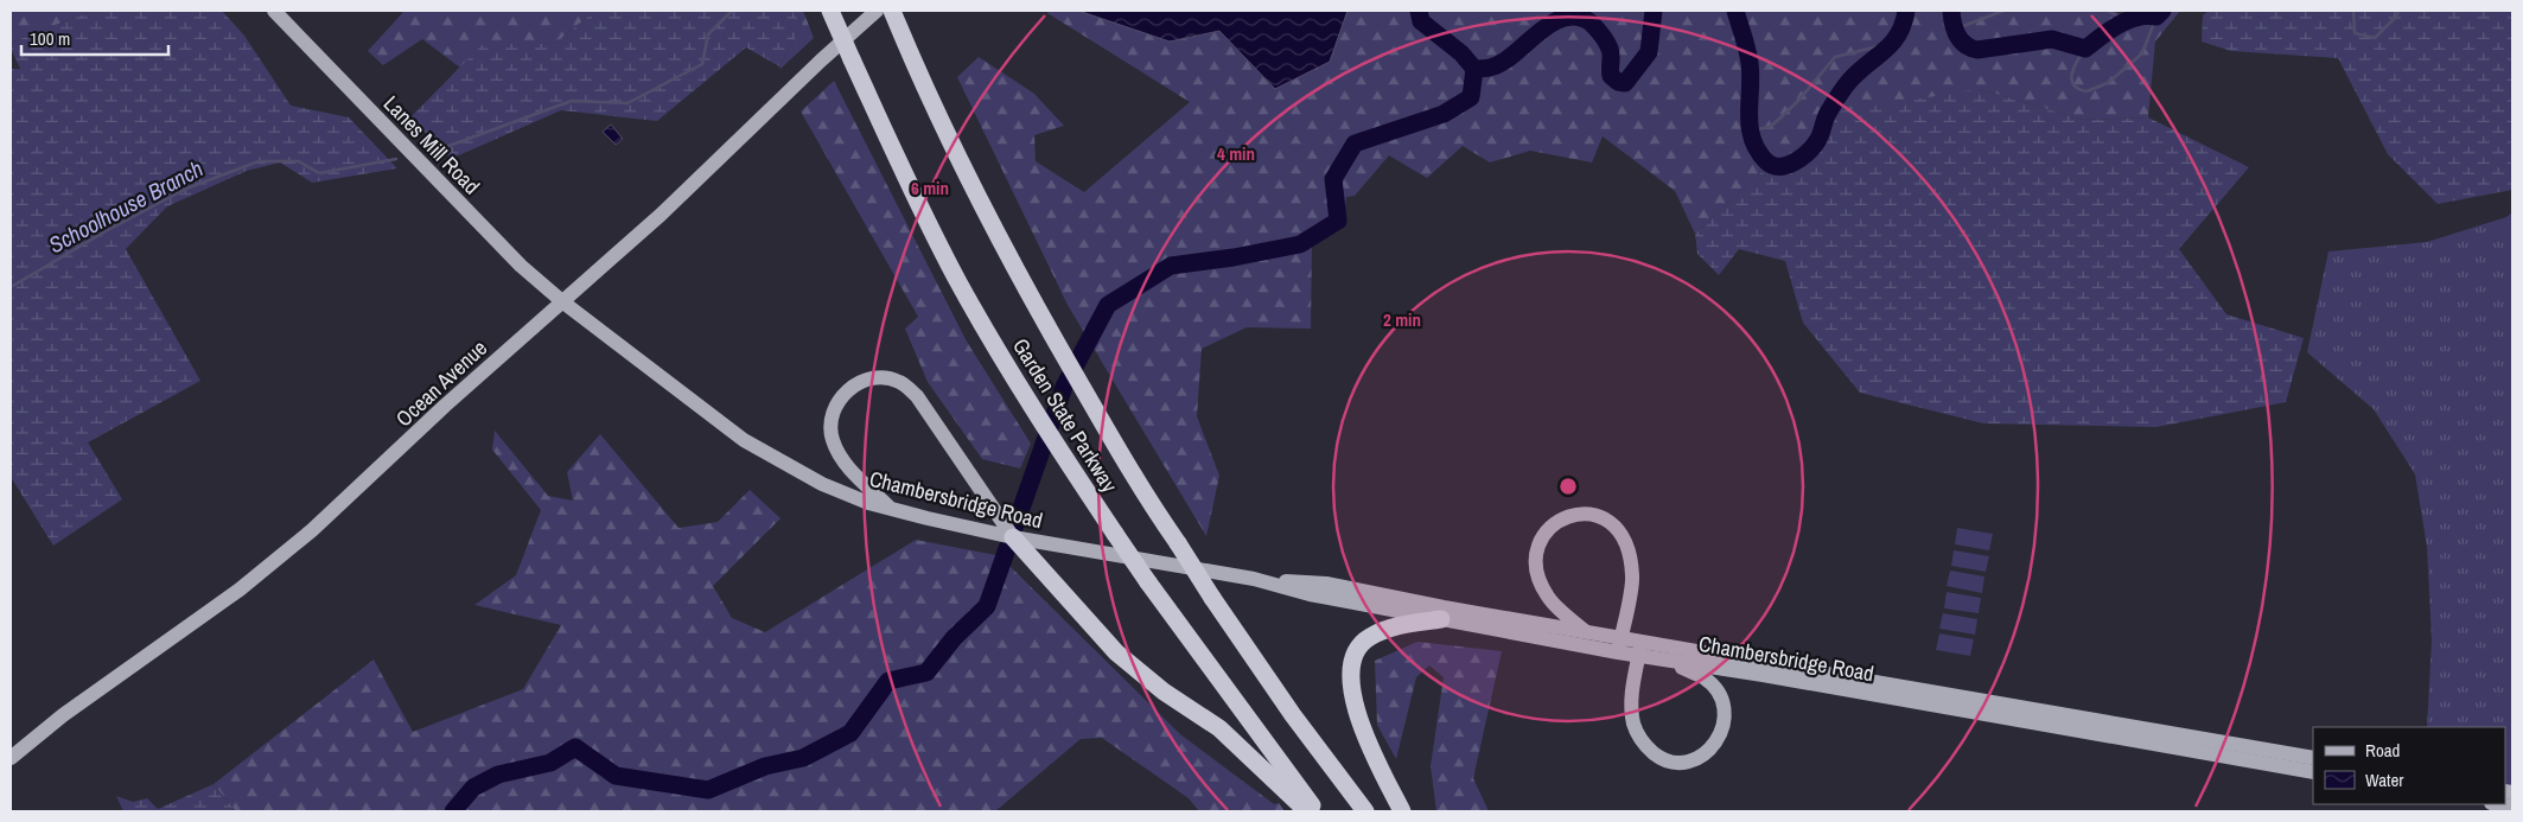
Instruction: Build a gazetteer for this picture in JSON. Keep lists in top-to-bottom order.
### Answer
{
  "streets": {
    "highway": ["Garden State Parkway"],
    "main road": ["Lanes Mill Road", "Ocean Avenue", "Chambersbridge Road"]
  },
  "crossings": [
    ["Lanes Mill Road", "Ocean Avenue"],
    ["Lanes Mill Road", "Chambersbridge Road"],
    ["Ocean Avenue", "Chambersbridge Road"]
  ],
  "water": ["Schoolhouse Branch"],
  "legend": ["Road", "Water"],
  "scale_bar": "100 m",
  "rings": ["4 min", "6 min", "2 min"]
}
